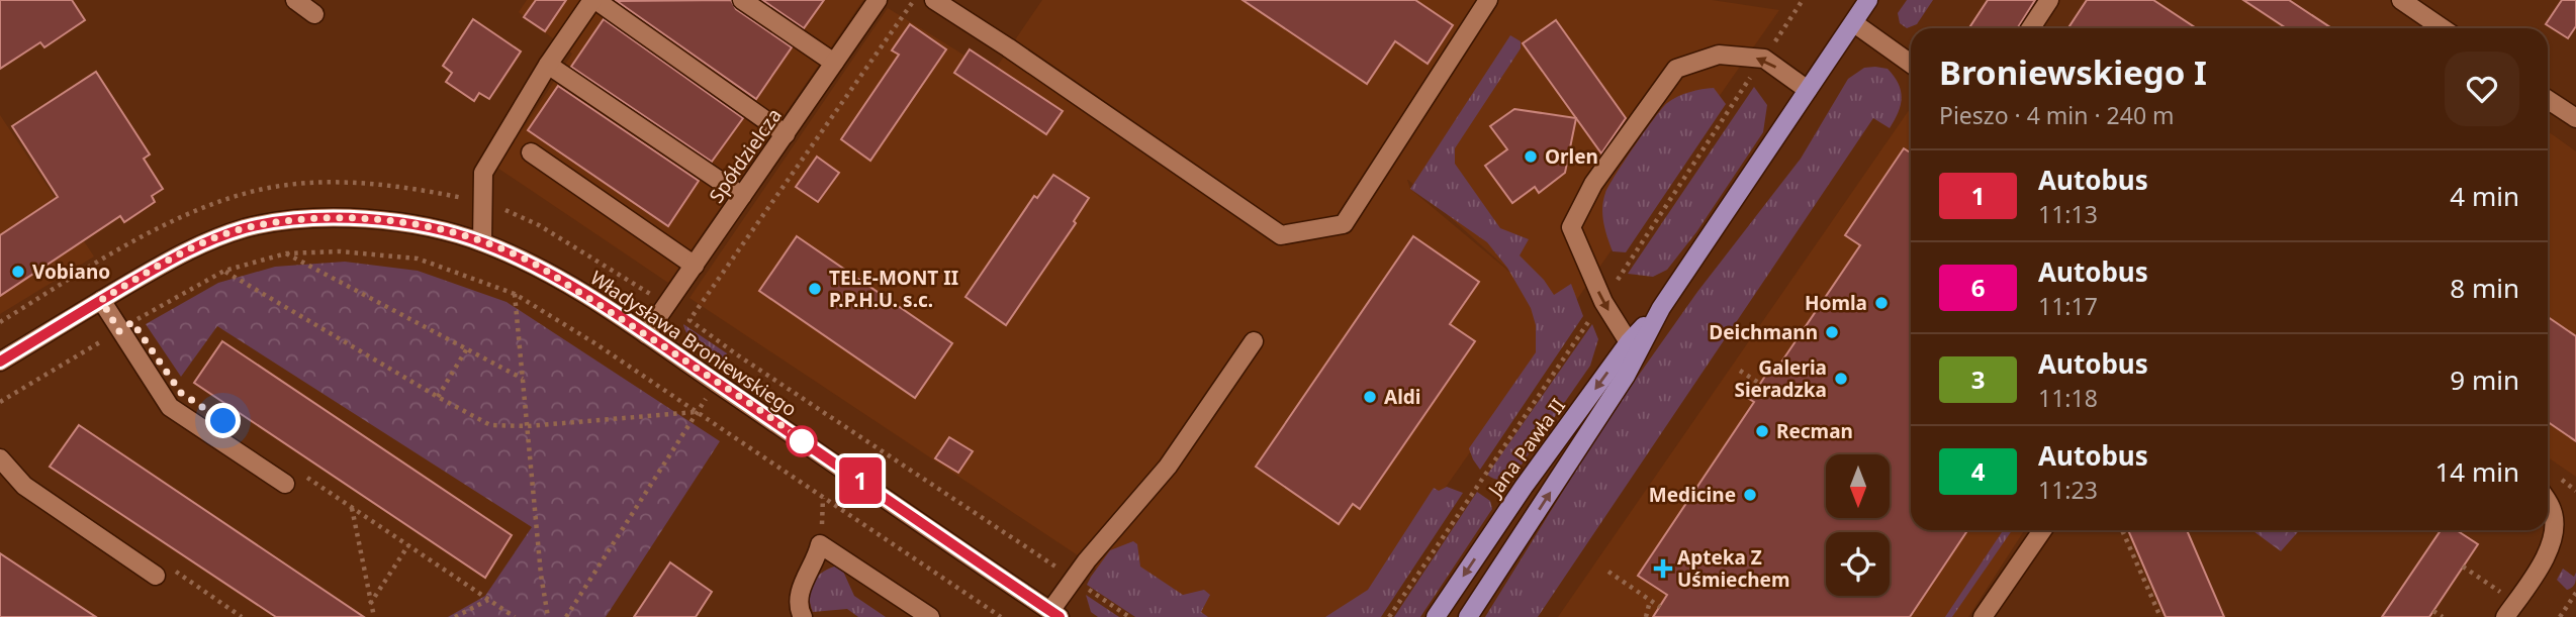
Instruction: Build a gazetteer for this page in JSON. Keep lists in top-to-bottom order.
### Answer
{
  "streets": {
    "main road": ["Jana Pawła II"],
    "street": ["Spółdzielcza", "Władysława Broniewskiego"]
  },
  "crossings": [
    ["Spółdzielcza", "Władysława Broniewskiego"]
  ],
  "places": {
    "other": [
      "Orlen",
      "Vobiano",
      "TELE-MONT II P.P.H.U. s.c.",
      "Homla",
      "Deichmann",
      "Galeria Sieradzka",
      "Aldi",
      "Recman",
      "Medicine"
    ],
    "health": ["Apteka Z Uśmiechem"]
  },
  "lines": ["bus line 1"],
  "north": "bottom",
  "page": {
    "on_map": "1",
    "heading": ["Broniewskiego I", "Pieszo · 4 min · 240 m"],
    "list": [
      {
        "mark": "1",
        "name": "Autobus",
        "note": "11:13",
        "value": "4 min"
      },
      {
        "mark": "6",
        "name": "Autobus",
        "note": "11:17",
        "value": "8 min"
      },
      {
        "mark": "3",
        "name": "Autobus",
        "note": "11:18",
        "value": "9 min"
      },
      {
        "mark": "4",
        "name": "Autobus",
        "note": "11:23",
        "value": "14 min"
      }
    ]
  }
}
